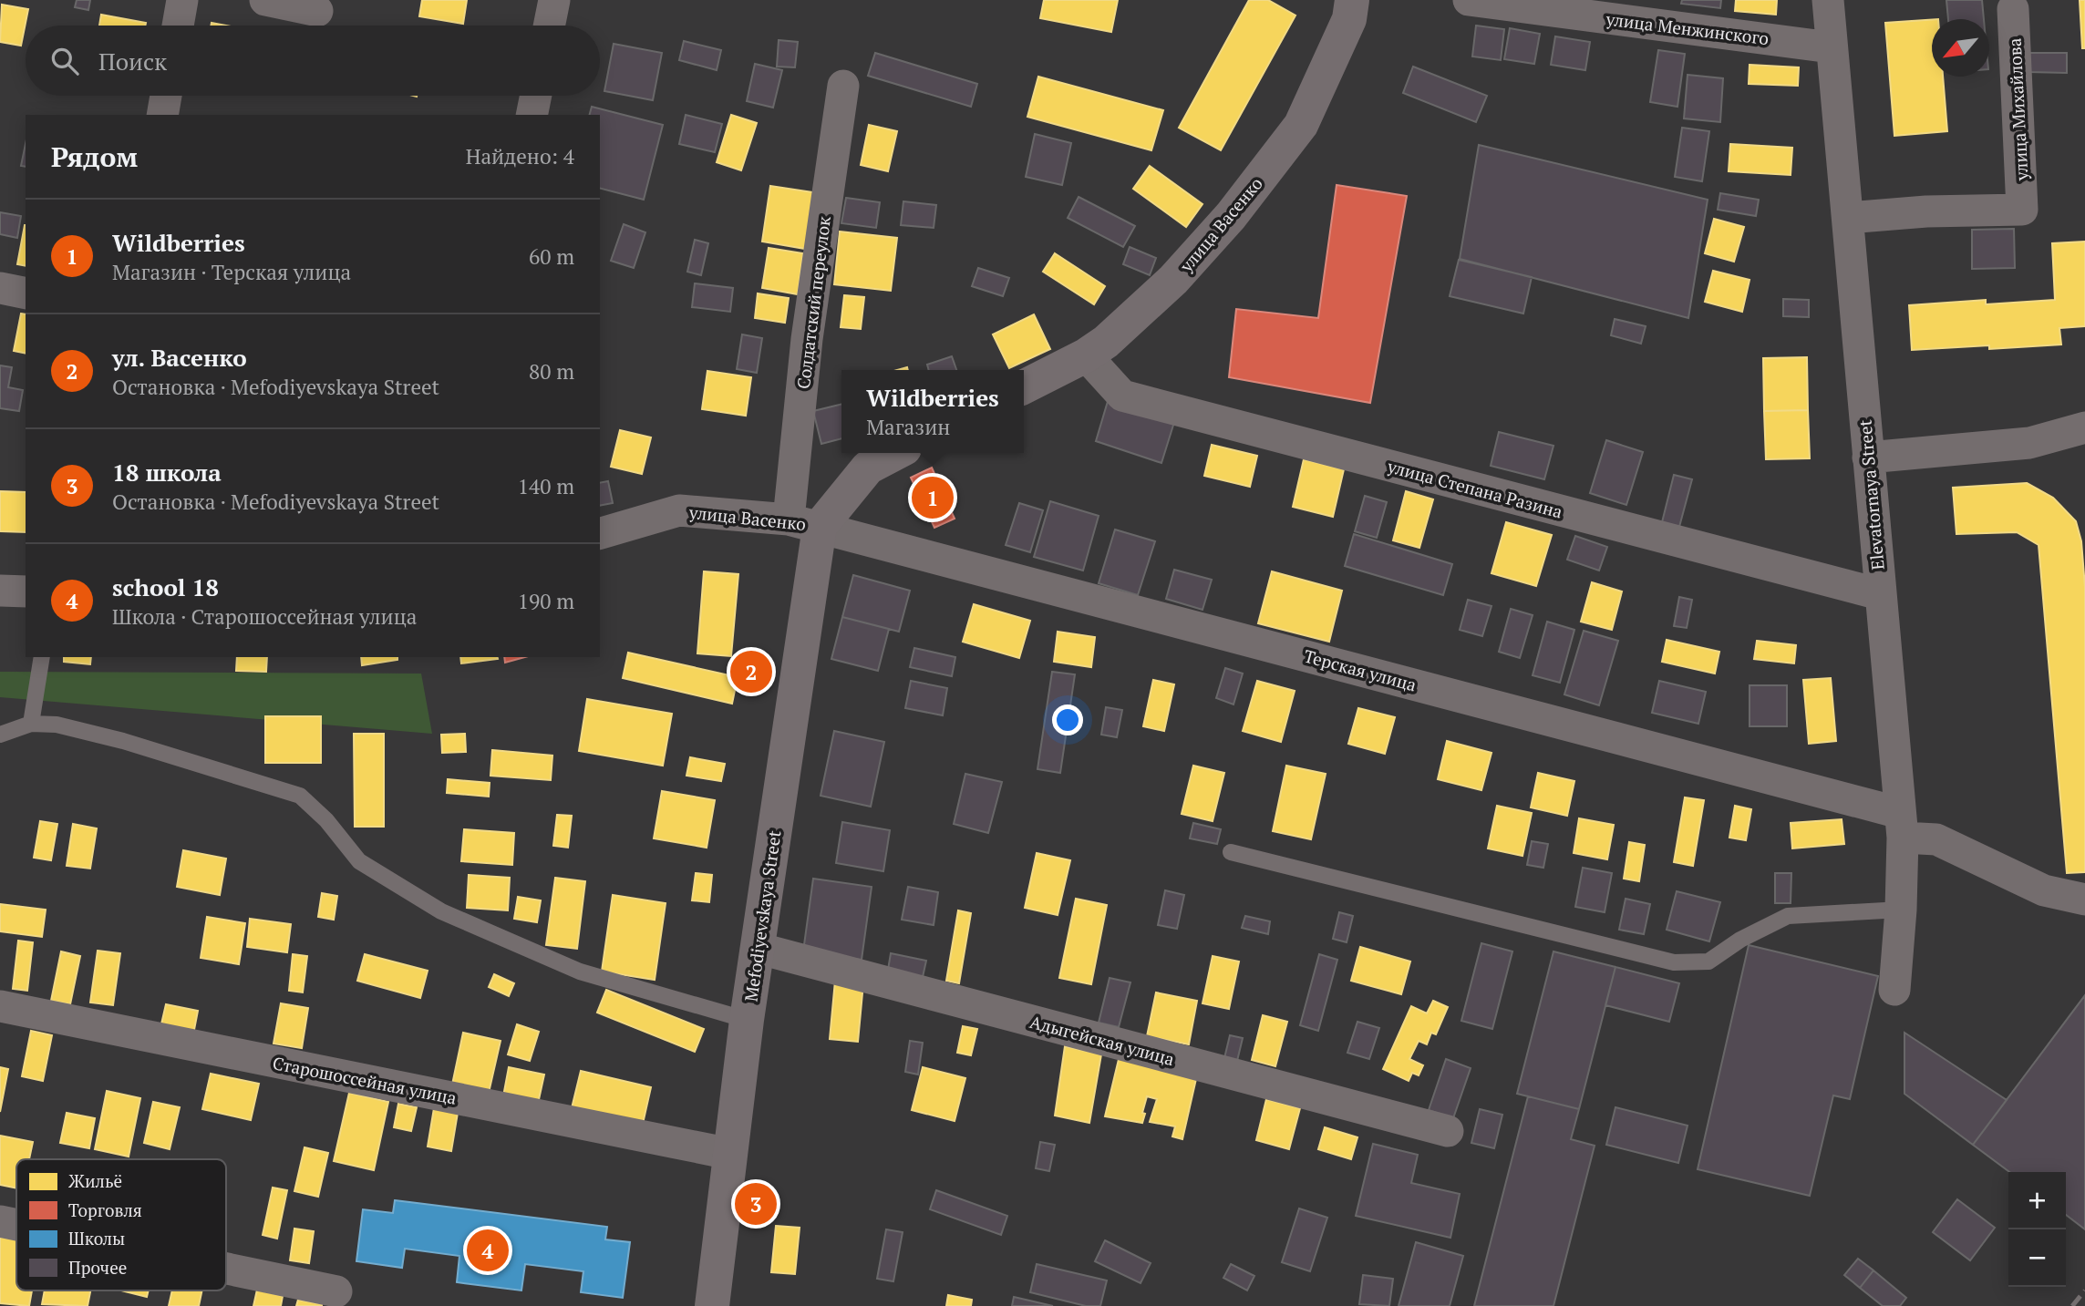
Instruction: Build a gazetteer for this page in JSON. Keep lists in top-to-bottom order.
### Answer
{
  "streets": {
    "main road": ["улица Васенко", "Mefodiyevskaya Street"],
    "street": [
      "улица Менжинского",
      "улица Михайлова",
      "Солдатский переулок",
      "улица Степана Разина",
      "Elevatornaya Street",
      "Терская улица",
      "Адыгейская улица",
      "Старошоссейная улица"
    ]
  },
  "crossings": [
    ["улица Менжинского", "Elevatornaya Street"],
    ["улица Михайлова", "Elevatornaya Street"],
    ["улица Васенко", "Солдатский переулок"],
    ["улица Васенко", "улица Степана Разина"],
    ["улица Васенко", "Терская улица"],
    ["улица Васенко", "Mefodiyevskaya Street"],
    ["Солдатский переулок", "Терская улица"],
    ["Солдатский переулок", "Mefodiyevskaya Street"],
    ["улица Степана Разина", "Elevatornaya Street"],
    ["Elevatornaya Street", "Терская улица"],
    ["Терская улица", "Mefodiyevskaya Street"],
    ["Mefodiyevskaya Street", "Адыгейская улица"],
    ["Mefodiyevskaya Street", "Старошоссейная улица"]
  ],
  "legend": [
    "Жильё",
    "Торговля",
    "Школы",
    "Прочее"
  ],
  "north": "bottom left",
  "page": {
    "search": "Поиск",
    "heading": ["Рядом", "Найдено: 4"],
    "list": [
      {
        "mark": "1",
        "name": "Wildberries",
        "note": "Магазин · Терская улица",
        "value": "60 m"
      },
      {
        "mark": "2",
        "name": "ул. Васенко",
        "note": "Остановка · Mefodiyevskaya Street",
        "value": "80 m"
      },
      {
        "mark": "3",
        "name": "18 школа",
        "note": "Остановка · Mefodiyevskaya Street",
        "value": "140 m"
      },
      {
        "mark": "4",
        "name": "school 18",
        "note": "Школа · Старошоссейная улица",
        "value": "190 m"
      }
    ],
    "popup": ["Wildberries", "Магазин"],
    "pins": [
      "1",
      "2",
      "3",
      "4"
    ],
    "map_buttons": ["+", "−"]
  }
}
